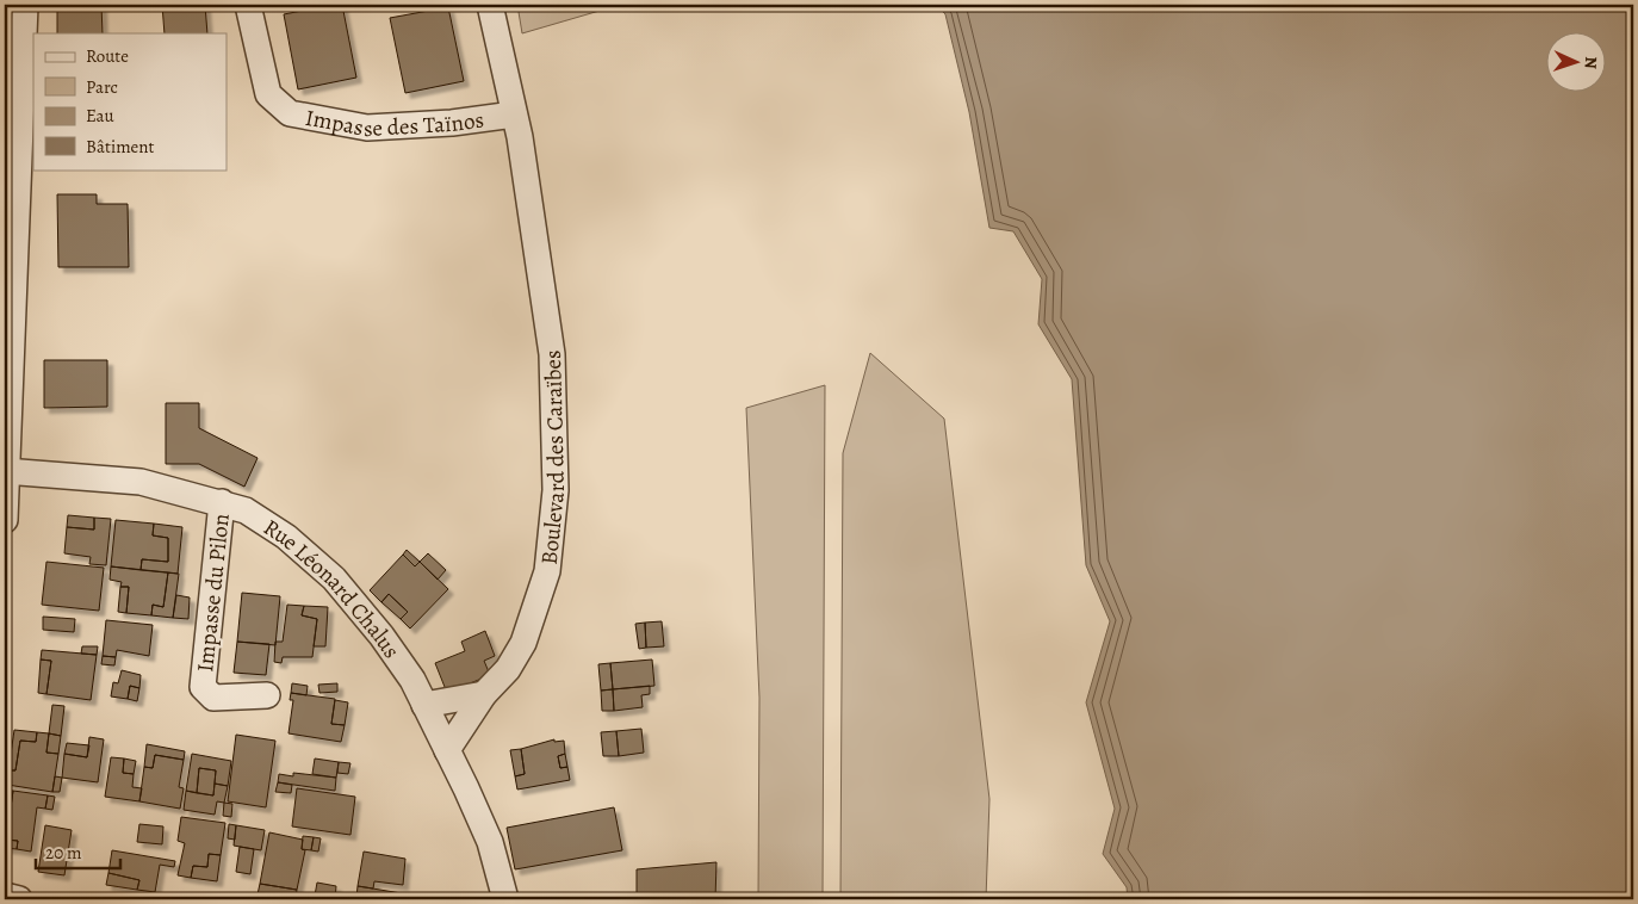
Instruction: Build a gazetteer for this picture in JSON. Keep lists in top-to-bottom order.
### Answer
{
  "streets": {
    "street": [
      "Impasse des Taïnos",
      "Boulevard des Caraïbes",
      "Rue Léonard Chalus",
      "Impasse du Pilon"
    ]
  },
  "crossings": [
    ["Impasse des Taïnos", "Boulevard des Caraïbes"],
    ["Boulevard des Caraïbes", "Rue Léonard Chalus"],
    ["Rue Léonard Chalus", "Impasse du Pilon"]
  ],
  "legend": [
    "Route",
    "Parc",
    "Eau",
    "Bâtiment"
  ],
  "scale_bar": "20 m",
  "north": "right"
}
